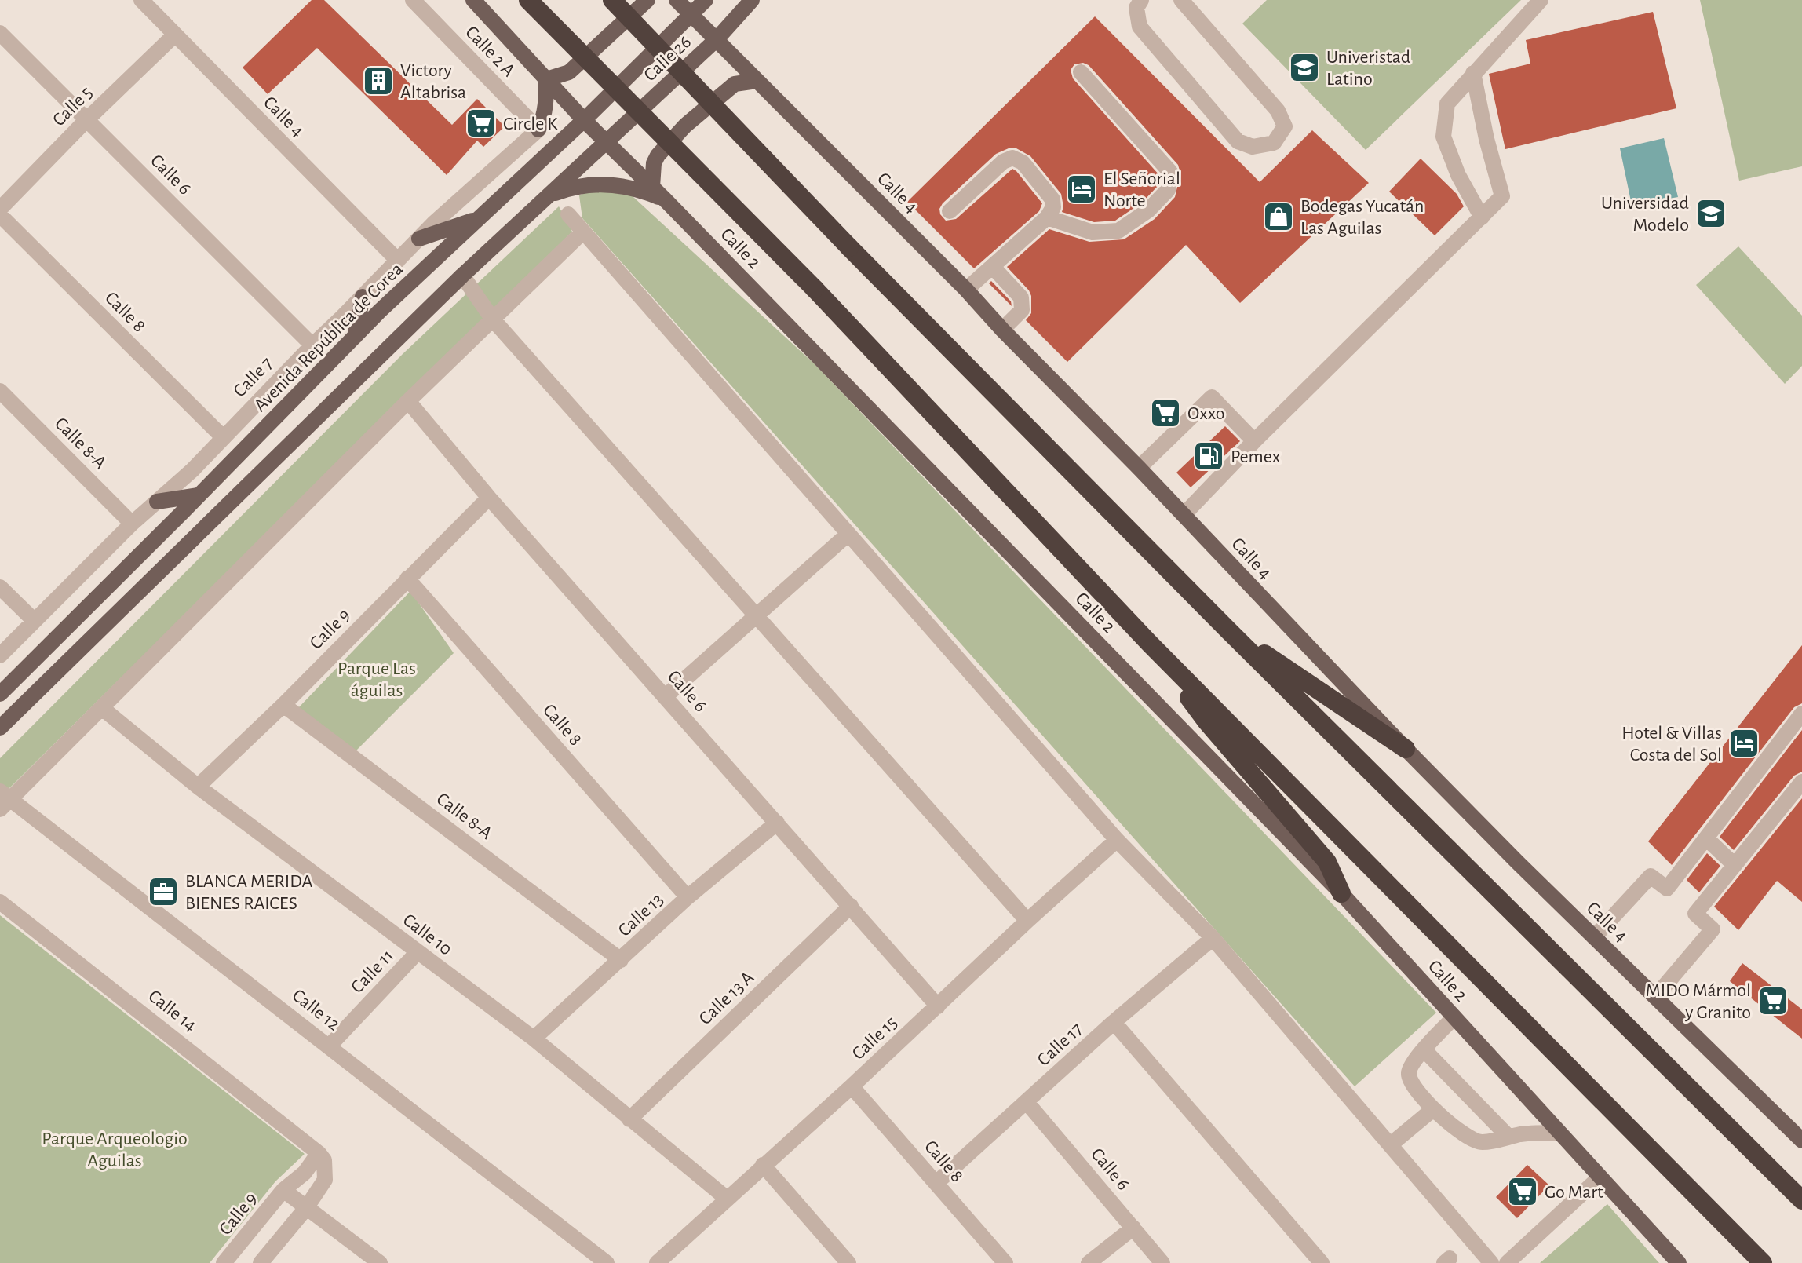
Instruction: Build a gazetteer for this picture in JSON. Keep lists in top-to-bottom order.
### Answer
{
  "streets": {
    "main road": [
      "Calle 26",
      "Calle 4",
      "Calle 2",
      "Avenida República de Corea"
    ],
    "street": [
      "Calle 2 A",
      "Calle 5",
      "Calle 6",
      "Calle 8",
      "Calle 7",
      "Calle 8-A",
      "Calle 9",
      "Calle 13",
      "Calle 10",
      "Calle 11",
      "Calle 13 A",
      "Calle 12",
      "Calle 14",
      "Calle 15",
      "Calle 17"
    ]
  },
  "crossings": [
    ["Calle 2 A", "Calle 7"],
    ["Calle 26", "Calle 4"],
    ["Calle 26", "Calle 2"],
    ["Calle 26", "Avenida República de Corea"],
    ["Calle 5", "Calle 4"],
    ["Calle 5", "Calle 6"],
    ["Calle 4", "Avenida República de Corea"],
    ["Calle 4", "Calle 7"],
    ["Calle 6", "Calle 7"],
    ["Calle 6", "Calle 9"],
    ["Calle 6", "Calle 13"],
    ["Calle 6", "Calle 13 A"],
    ["Calle 6", "Calle 15"],
    ["Calle 6", "Calle 17"],
    ["Calle 2", "Avenida República de Corea"],
    ["Calle 8", "Calle 7"],
    ["Calle 8", "Calle 9"],
    ["Calle 8", "Calle 13"],
    ["Calle 8", "Calle 15"],
    ["Calle 8", "Calle 17"],
    ["Calle 7", "Calle 8-A"],
    ["Calle 8-A", "Calle 9"],
    ["Calle 8-A", "Calle 13"],
    ["Calle 9", "Calle 10"],
    ["Calle 13", "Calle 10"],
    ["Calle 10", "Calle 11"],
    ["Calle 10", "Calle 13 A"],
    ["Calle 10", "Calle 15"],
    ["Calle 11", "Calle 12"]
  ],
  "parks": ["Parque Las águilas", "Parque Arqueologio Aguilas"],
  "places": {
    "school or university": ["Univeristad Latino", "Universidad Modelo"],
    "building": ["Victory Altabrisa"],
    "supermarket": [
      "Circle K",
      "Oxxo",
      "MIDO Mármol y Granito",
      "Go Mart"
    ],
    "hotel": ["El Señorial Norte", "Hotel & Villas Costa del Sol"],
    "shop": ["Bodegas Yucatán Las Aguilas"],
    "fuel station": ["Pemex"],
    "office": ["BLANCA MERIDA BIENES RAICES"]
  }
}
